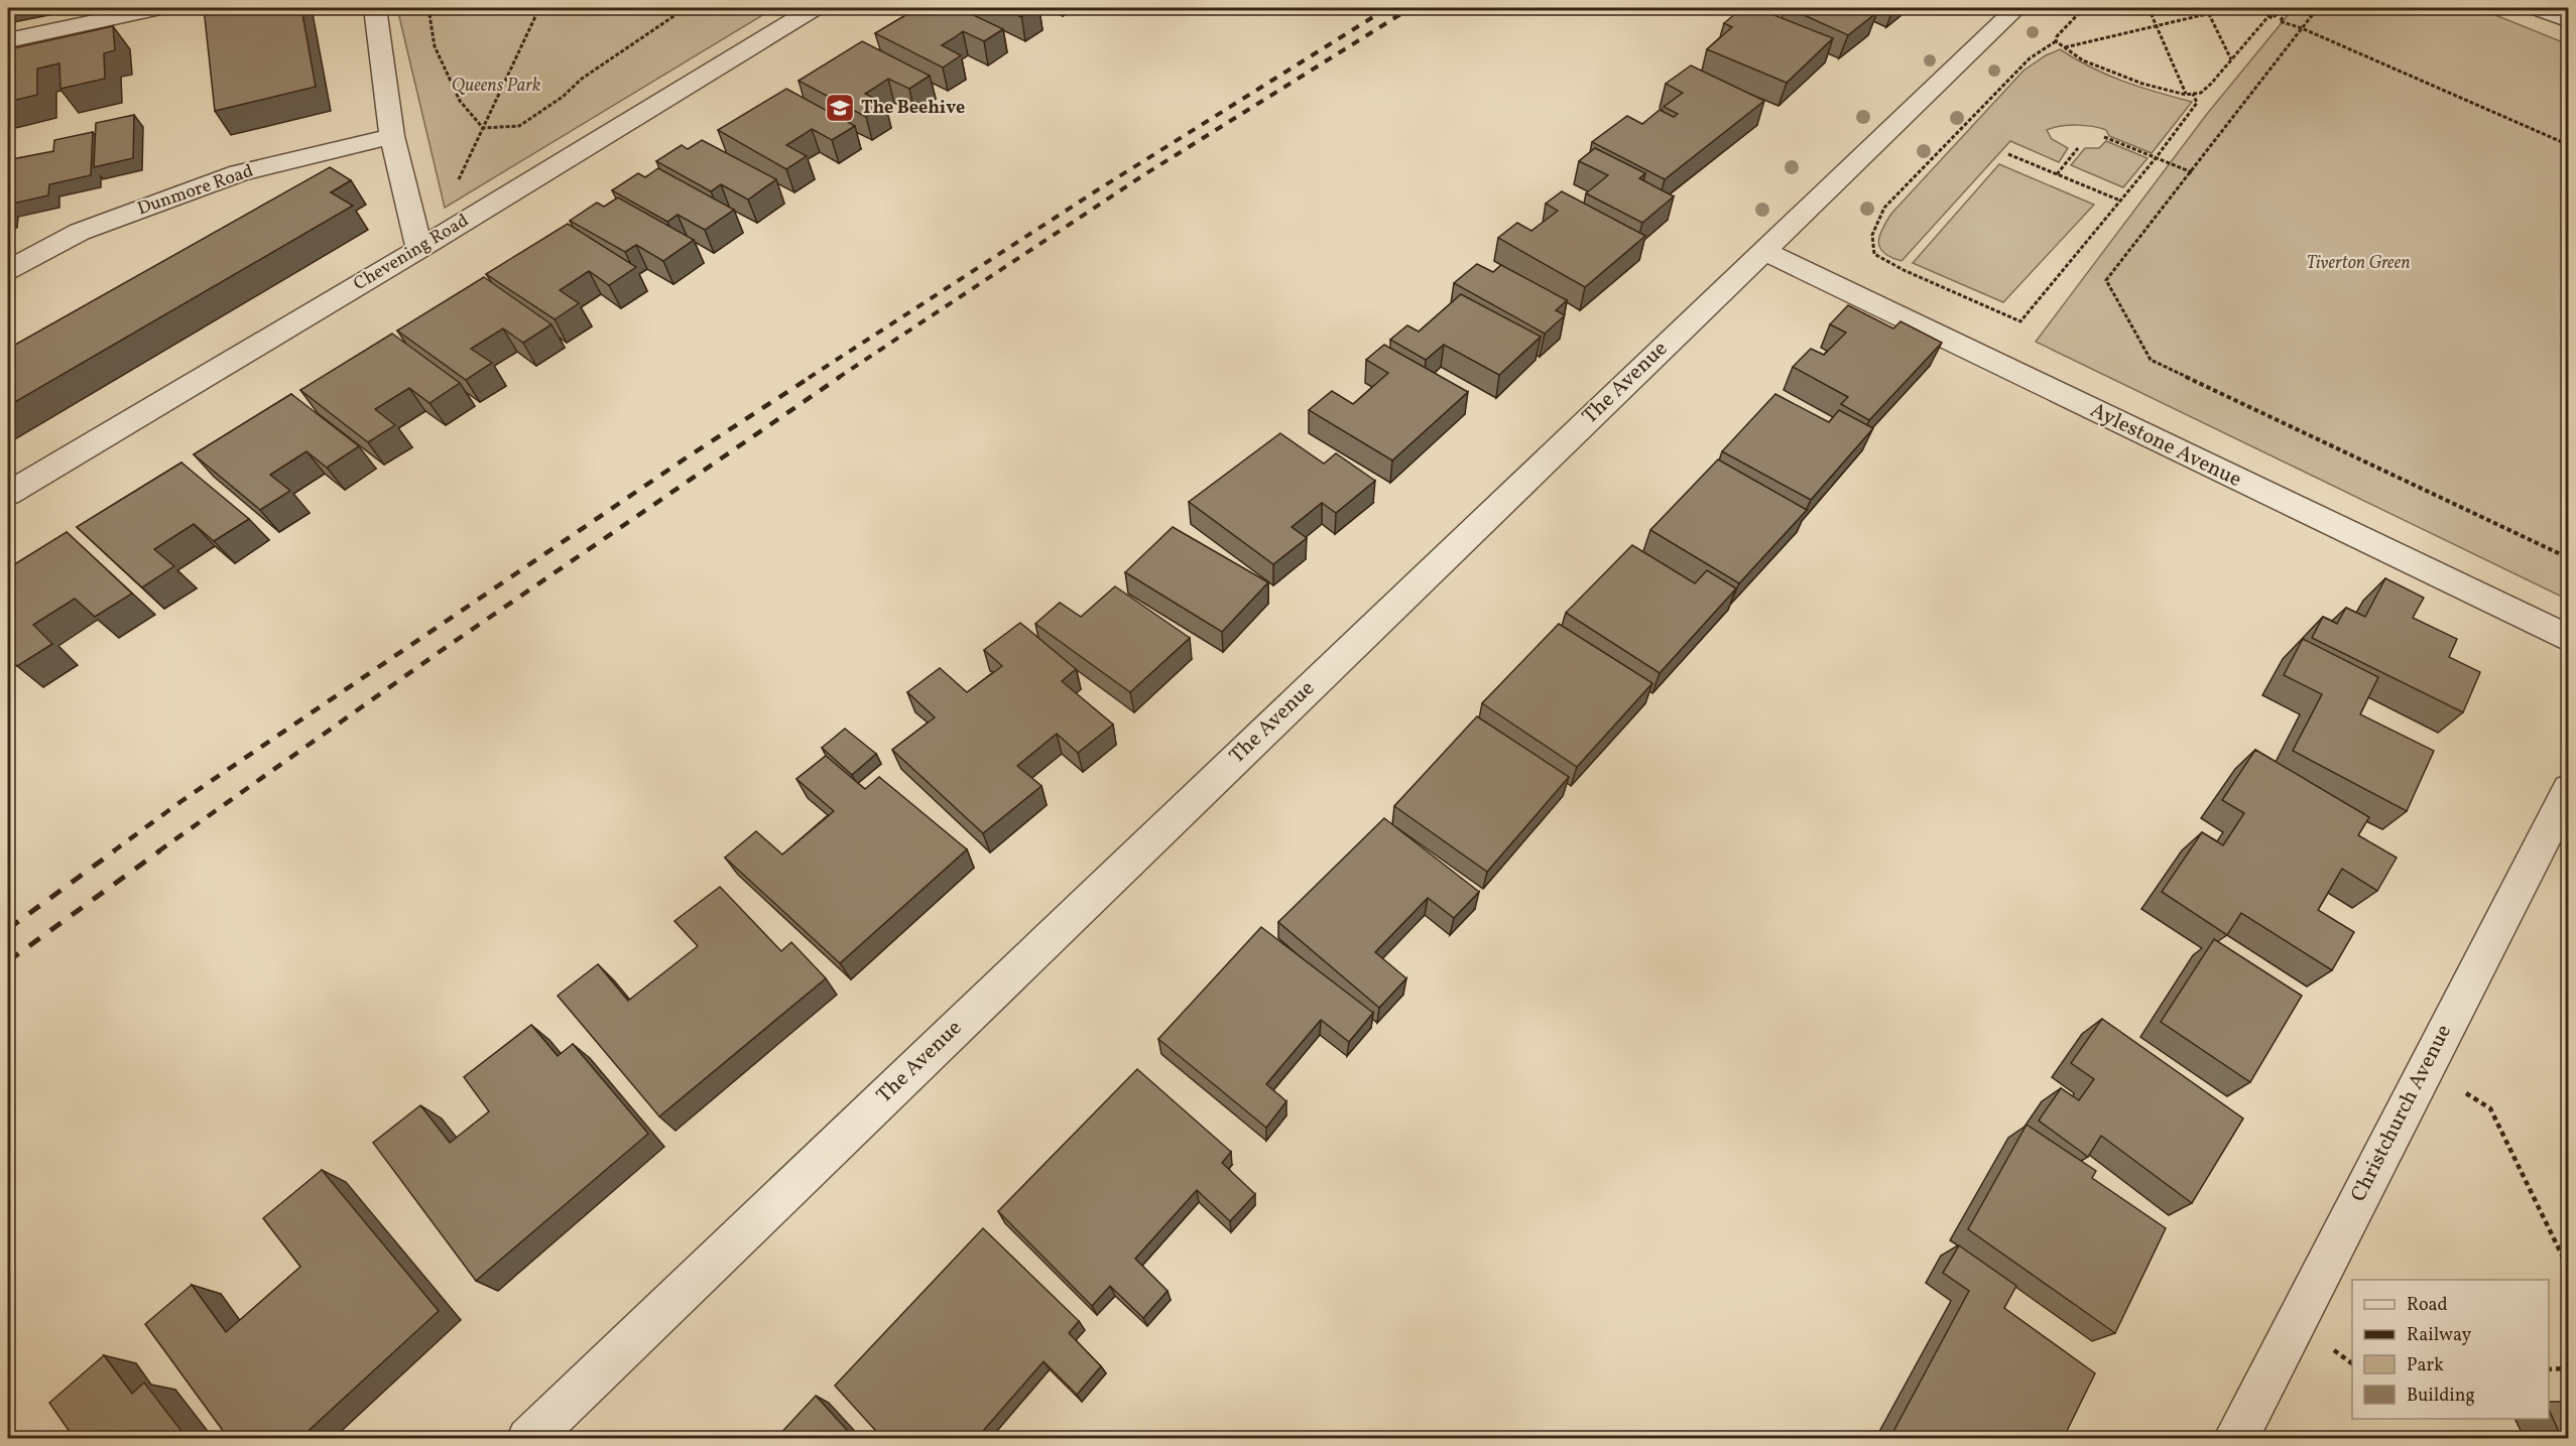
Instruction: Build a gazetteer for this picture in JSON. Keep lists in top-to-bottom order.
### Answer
{
  "streets": {
    "street": [
      "Dunmore Road",
      "Chevening Road",
      "The Avenue",
      "Aylestone Avenue",
      "Christchurch Avenue"
    ]
  },
  "crossings": [
    ["The Avenue", "Aylestone Avenue"]
  ],
  "parks": ["Queens Park", "Tiverton Green"],
  "places": {
    "school or university": ["The Beehive"]
  },
  "legend": [
    "Road",
    "Railway",
    "Park",
    "Building"
  ]
}
